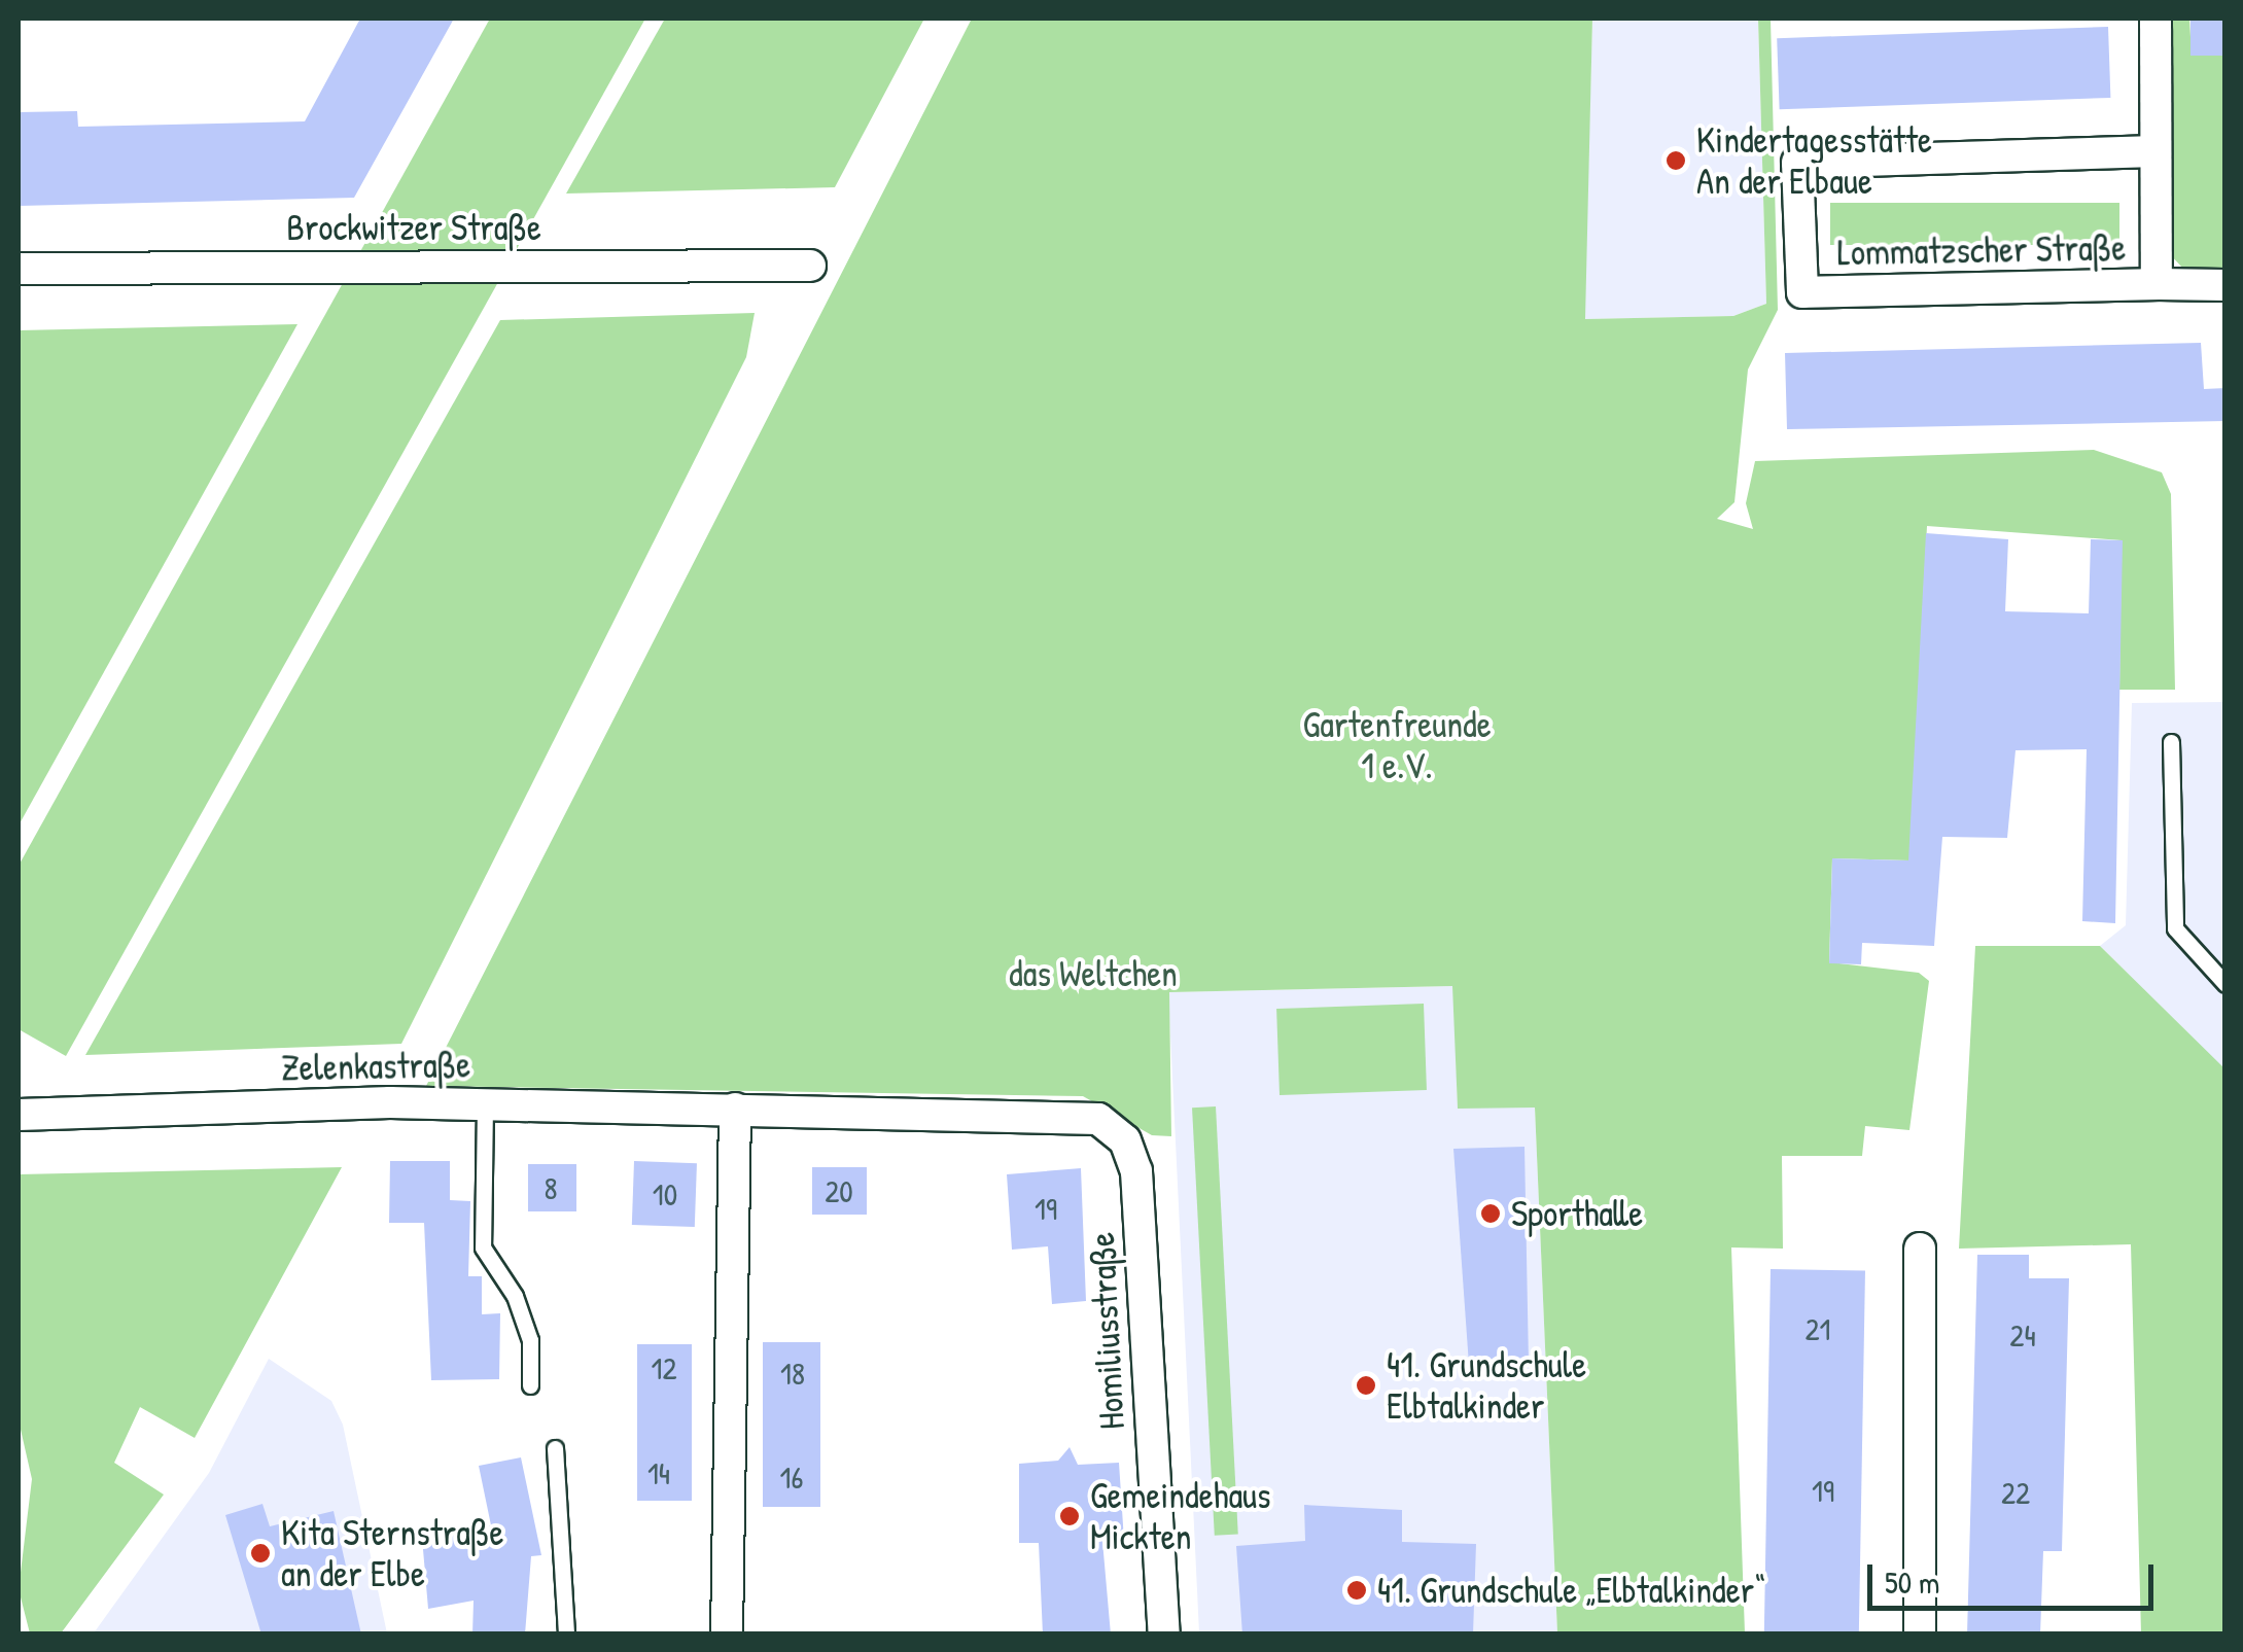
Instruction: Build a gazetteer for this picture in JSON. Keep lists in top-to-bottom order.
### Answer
{
  "streets": {
    "street": [
      "Brockwitzer Straße",
      "Lommatzscher Straße",
      "Zelenkastraße",
      "Homiliusstraße"
    ]
  },
  "crossings": [
    ["Zelenkastraße", "Homiliusstraße"]
  ],
  "parks": ["Gartenfreunde 1 e.V.", "das Weltchen"],
  "places": [
    "Kindertagesstätte An der Elbaue",
    "Sporthalle",
    "41. Grundschule Elbtalkinder",
    "Gemeindehaus Mickten",
    "Kita Sternstraße an der Elbe",
    "41. Grundschule „Elbtalkinder“"
  ],
  "house_numbers": [
    "8",
    "20",
    "10",
    "19",
    "21",
    "24",
    "12",
    "18",
    "14",
    "16",
    "19",
    "22"
  ],
  "scale_bar": "50 m"
}
